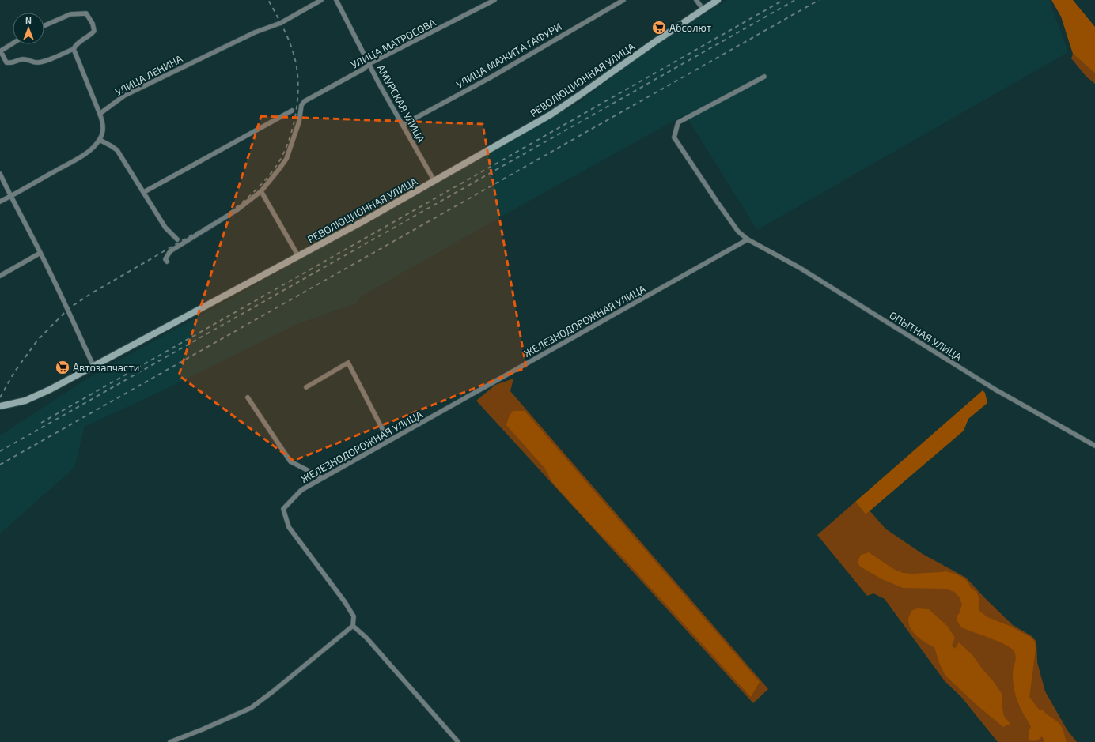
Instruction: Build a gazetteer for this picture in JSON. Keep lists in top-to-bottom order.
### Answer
{
  "streets": {
    "main road": ["РЕВОЛЮЦИОННАЯ УЛИЦА"],
    "street": [
      "УЛИЦА МАТРОСОВА",
      "УЛИЦА МАЖИТА ГАФУРИ",
      "УЛИЦА ЛЕНИНА",
      "АМУРСКАЯ УЛИЦА",
      "ЖЕЛЕЗНОДОРОЖНАЯ УЛИЦА",
      "ОПЫТНАЯ УЛИЦА"
    ]
  },
  "crossings": [
    ["УЛИЦА МАТРОСОВА", "АМУРСКАЯ УЛИЦА"],
    ["УЛИЦА МАЖИТА ГАФУРИ", "АМУРСКАЯ УЛИЦА"],
    ["РЕВОЛЮЦИОННАЯ УЛИЦА", "АМУРСКАЯ УЛИЦА"],
    ["ЖЕЛЕЗНОДОРОЖНАЯ УЛИЦА", "ОПЫТНАЯ УЛИЦА"]
  ],
  "places": {
    "supermarket": ["Абсолют", "Автозапчасти"]
  },
  "north": "top"
}
